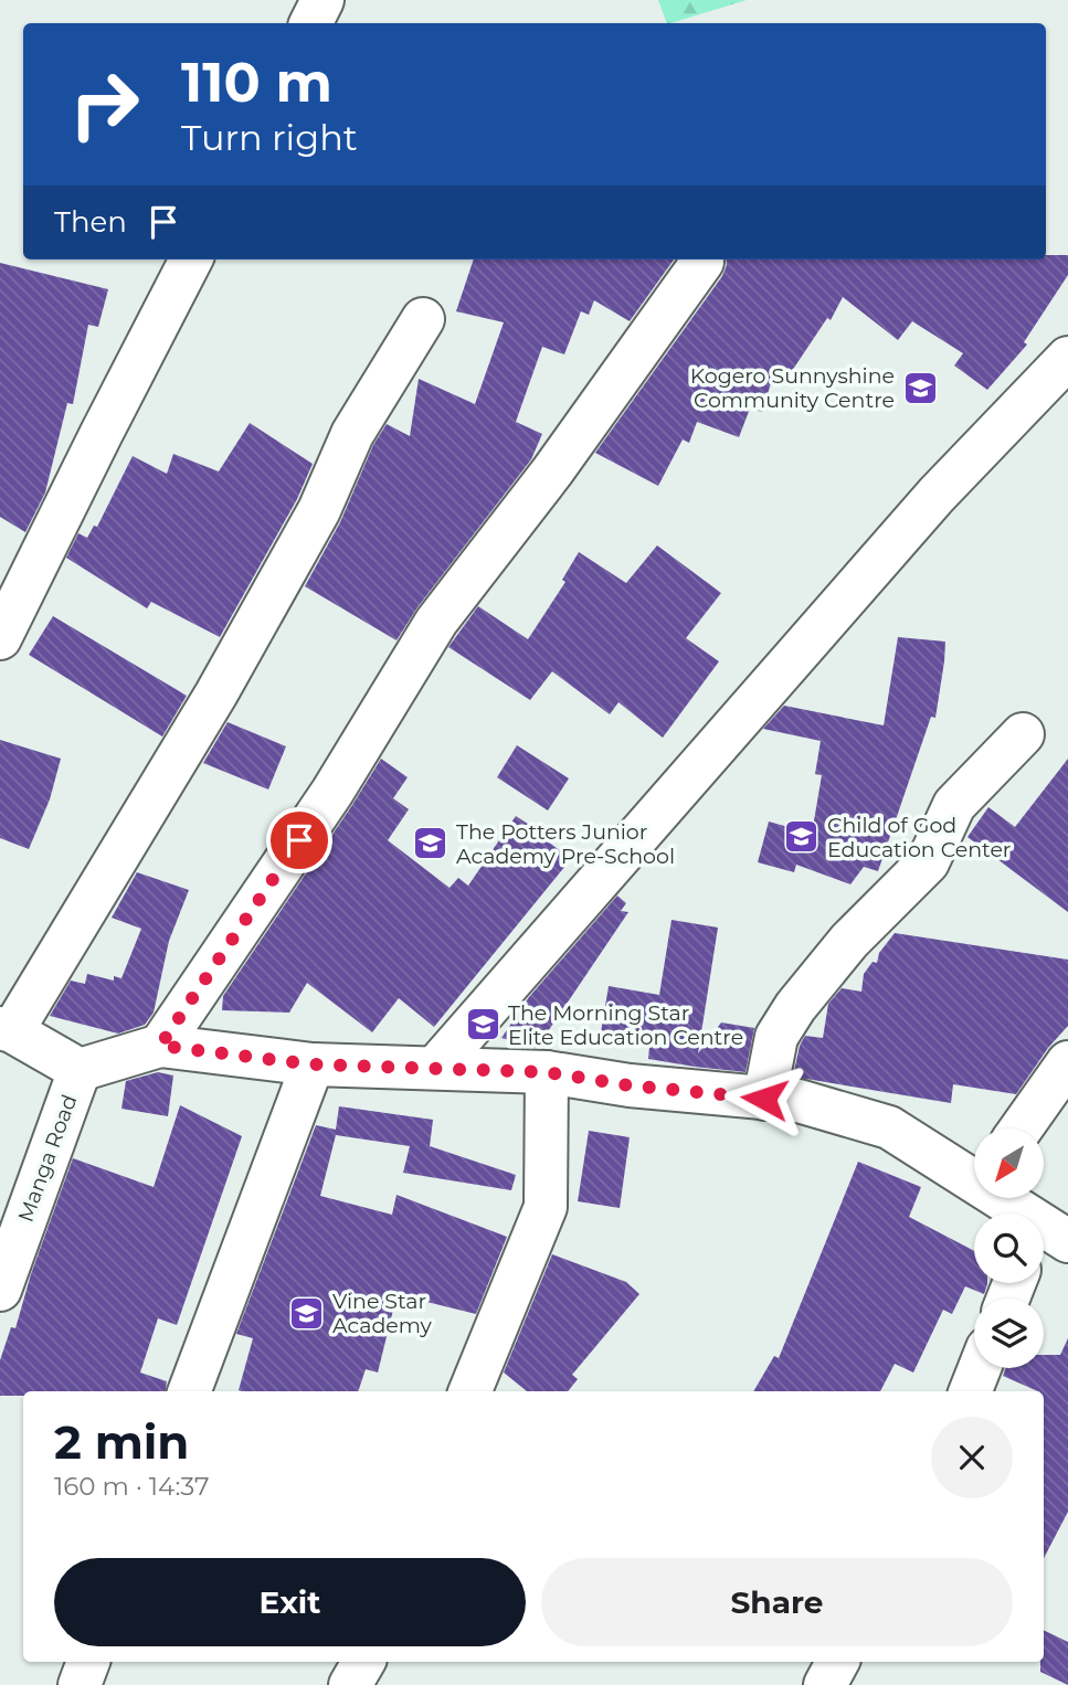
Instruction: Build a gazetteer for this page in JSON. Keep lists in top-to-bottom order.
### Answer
{
  "streets": {
    "street": ["Manga Road"]
  },
  "places": {
    "school or university": [
      "Kogero Sunnyshine Community Centre",
      "Child of God Education Center",
      "The Potters Junior Academy Pre-School",
      "The Morning Star Elite Education Centre",
      "Vine Star Academy"
    ]
  },
  "north": "bottom left",
  "page": {
    "turn": ["110 m", "Turn right"],
    "then": "Then",
    "heading": ["2 min", "160 m · 14:37"],
    "buttons": ["Exit", "Share"]
  }
}
